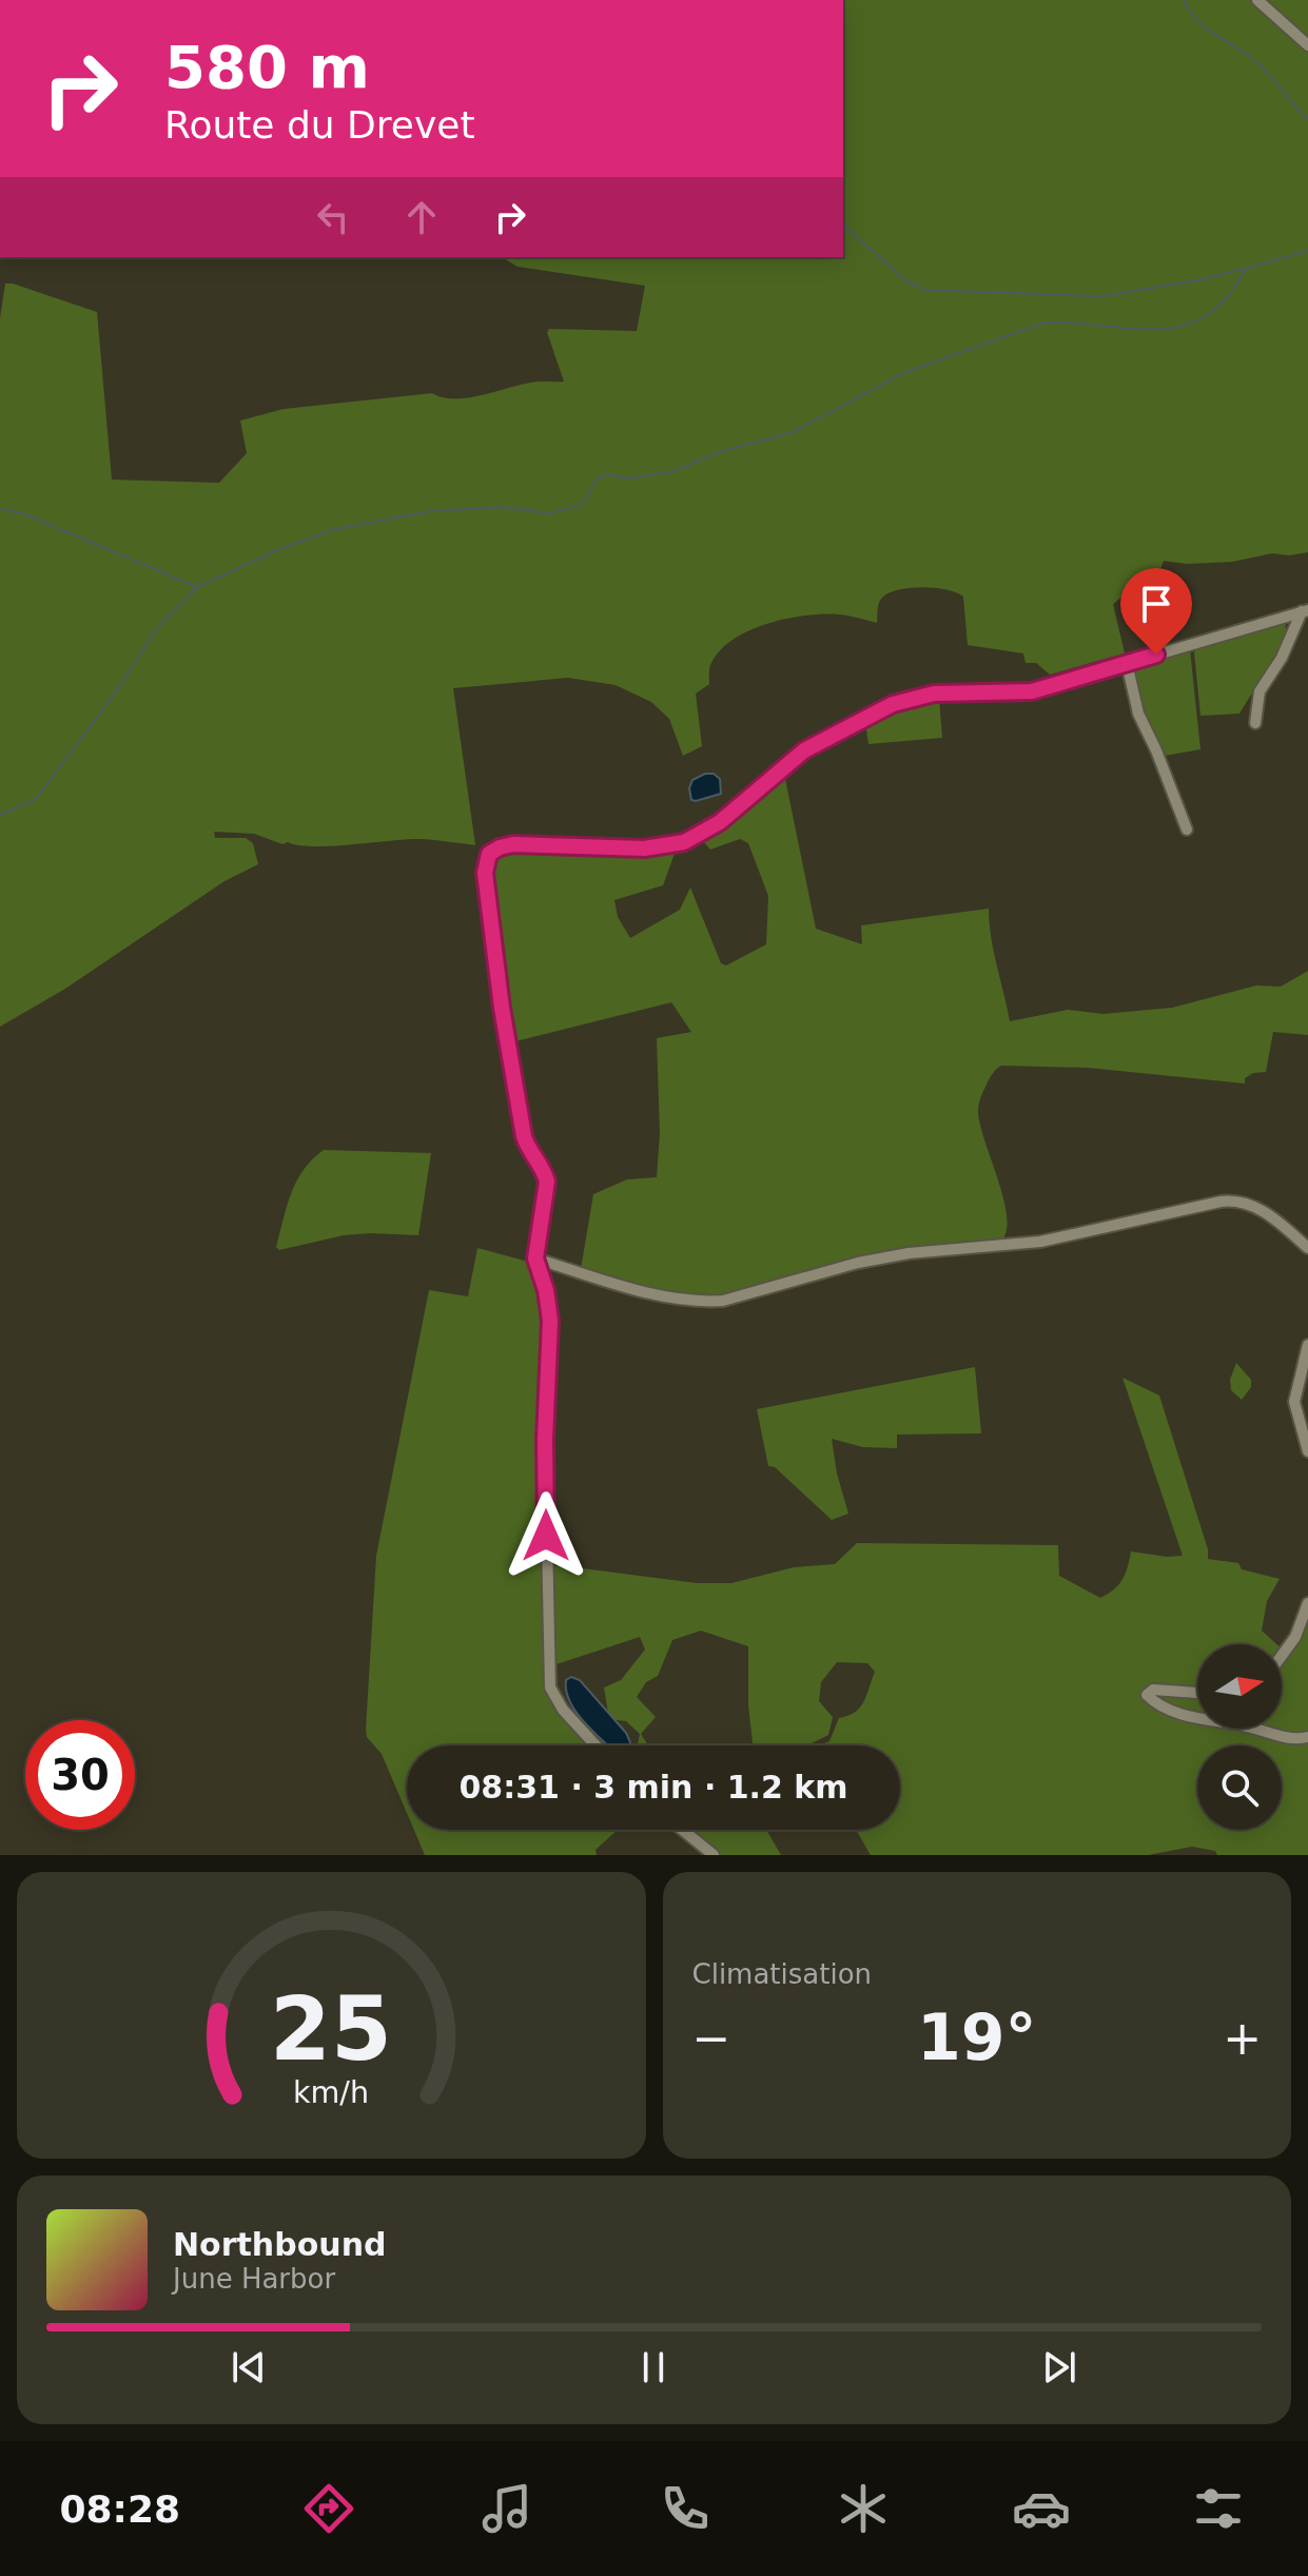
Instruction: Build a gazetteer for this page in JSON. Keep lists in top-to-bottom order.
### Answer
{
  "north": "right",
  "page": {
    "turn": ["580 m", "Route du Drevet"],
    "limit": "30",
    "trip": "08:31 · 3 min · 1.2 km",
    "tile": "Climatisation",
    "heat": ["−", "19°", "+"],
    "song": ["Northbound", "June Harbor"],
    "tabs": "08:28",
    "gauge": ["25", "km/h"]
  }
}
